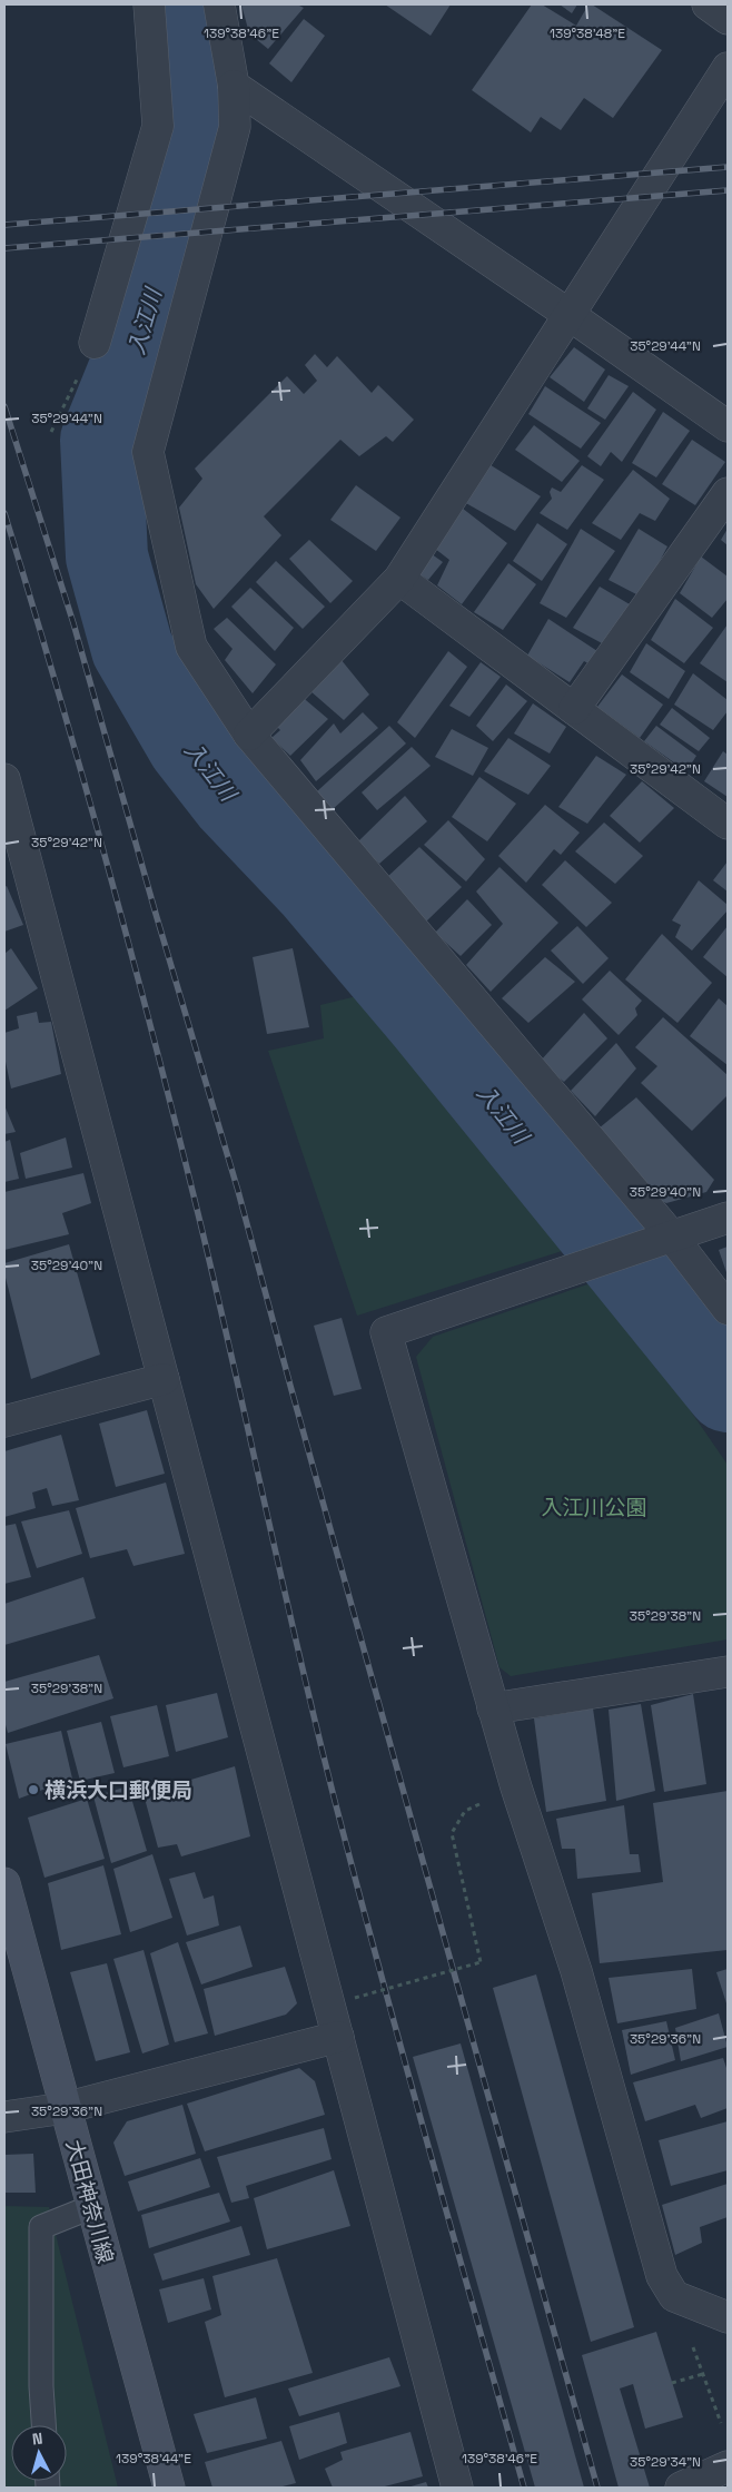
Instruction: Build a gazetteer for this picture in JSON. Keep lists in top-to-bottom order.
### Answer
{
  "streets": {
    "main road": ["大田神奈川線"]
  },
  "water": ["入江川"],
  "parks": ["入江川公園"],
  "places": ["横浜大口郵便局"],
  "north": "top",
  "coordinates": [
    "139°38'46\"E",
    "139°38'48\"E",
    "35°29'44\"N",
    "35°29'42\"N",
    "35°29'40\"N",
    "35°29'38\"N",
    "35°29'36\"N",
    "139°38'44\"E",
    "35°29'34\"N"
  ]
}
